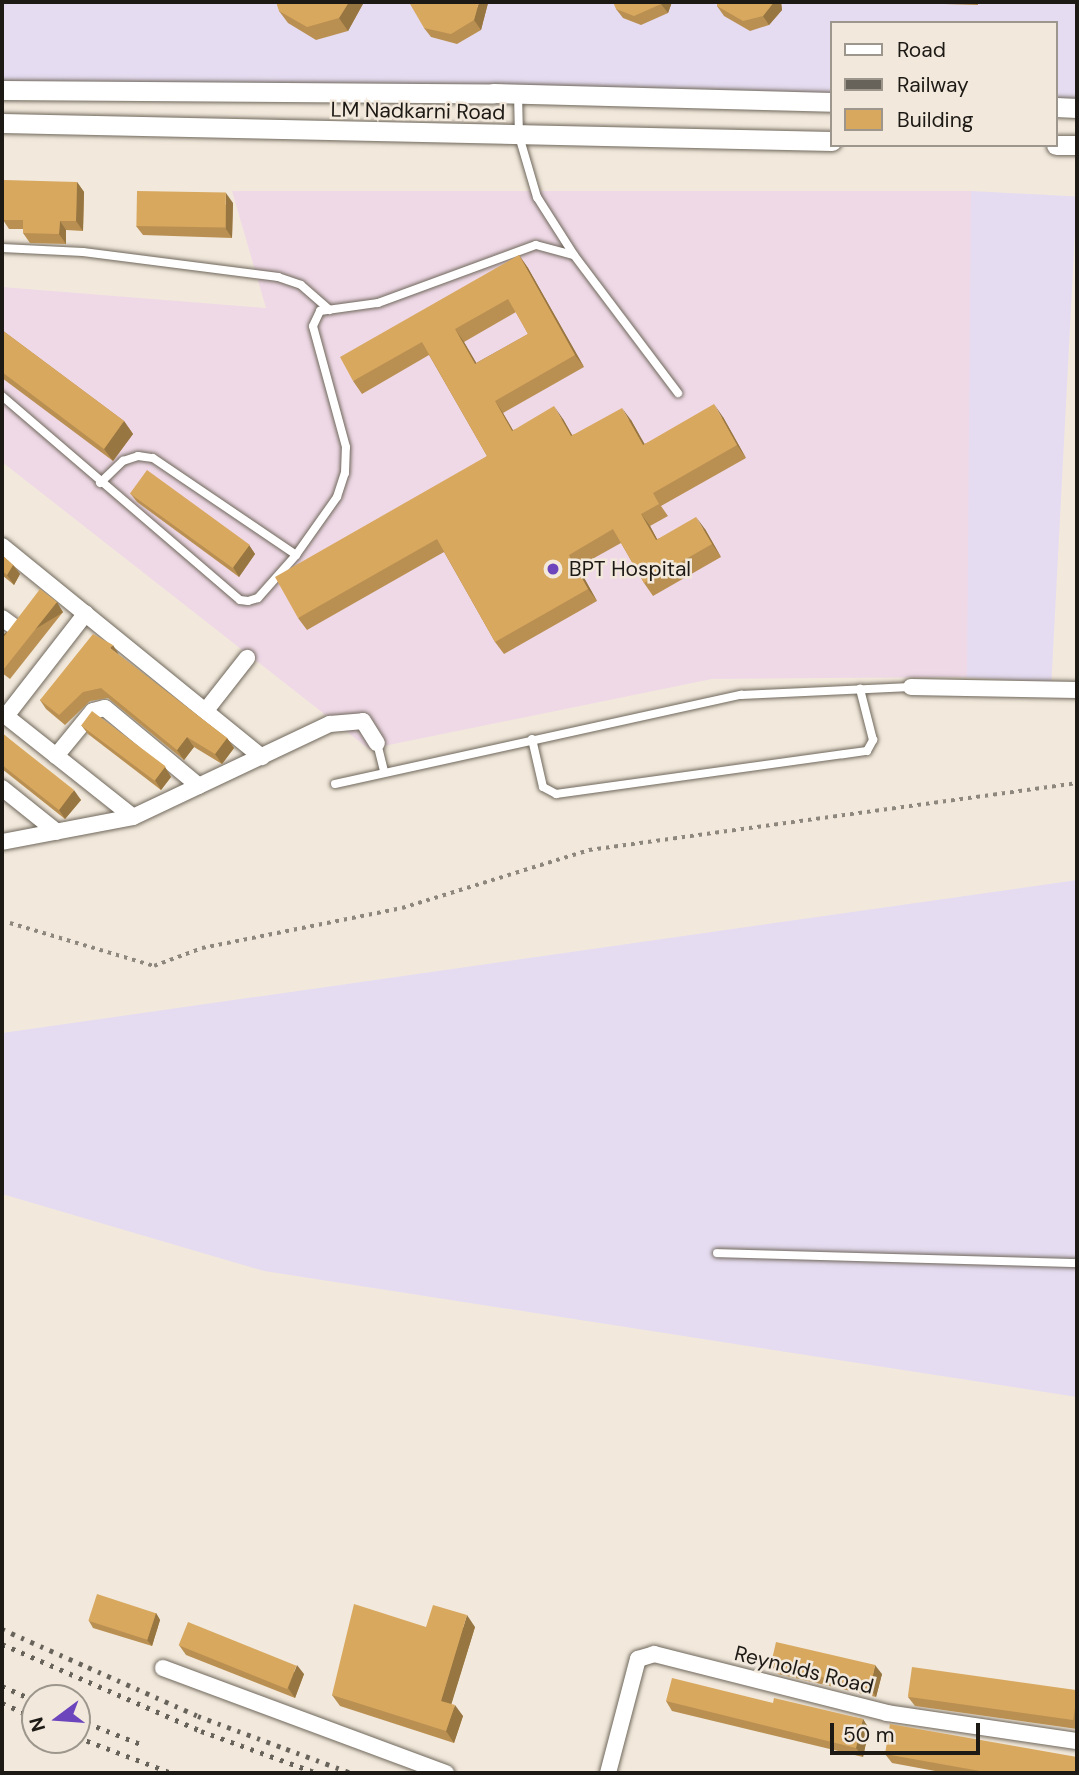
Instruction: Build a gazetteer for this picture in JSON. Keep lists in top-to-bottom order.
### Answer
{
  "streets": {
    "street": ["LM Nadkarni Road", "Reynolds Road"]
  },
  "places": ["BPT Hospital"],
  "legend": ["Road", "Railway", "Building"],
  "scale_bar": "50 m",
  "north": "left"
}
